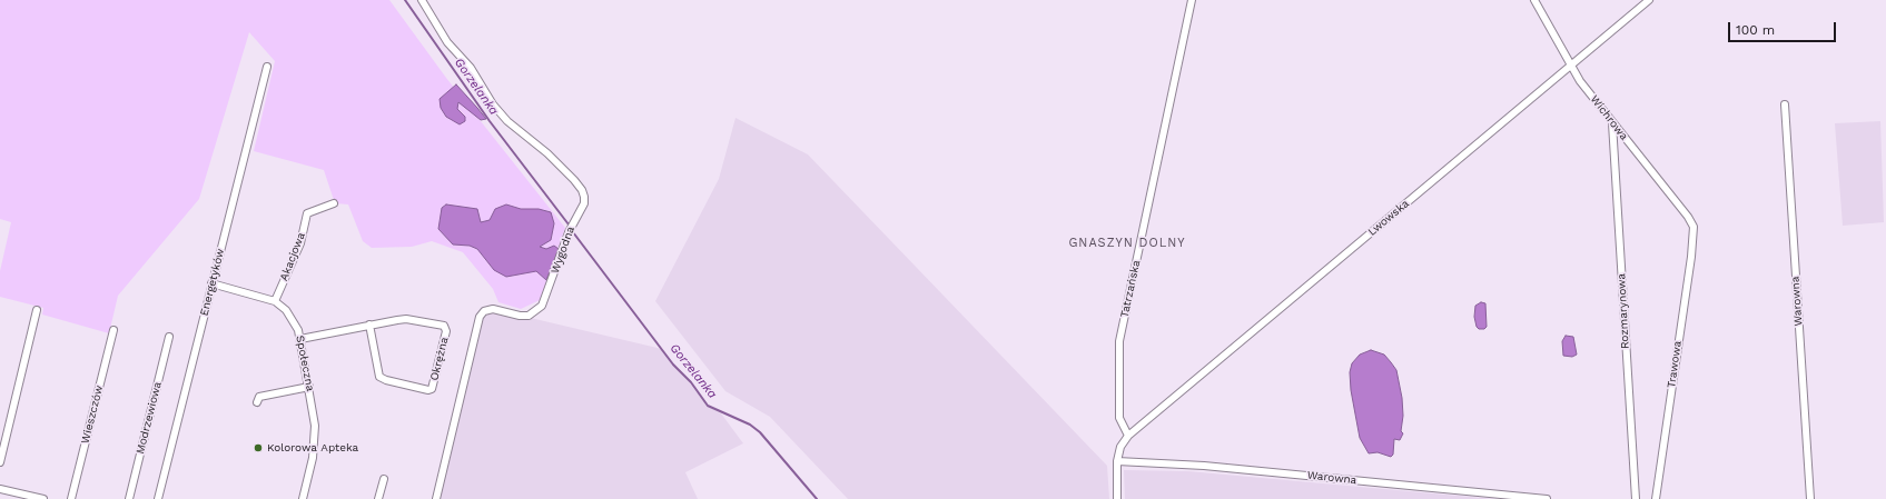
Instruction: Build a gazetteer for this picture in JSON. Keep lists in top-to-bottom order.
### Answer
{
  "streets": {
    "street": [
      "Wichrowa",
      "Lwowska",
      "Wygodna",
      "Akacjowa",
      "Energetyków",
      "Tatrzańska",
      "Warowna",
      "Rozmarynowa",
      "Okrężna",
      "Społeczna",
      "Trawowa",
      "Wieszczów",
      "Modrzewiowa"
    ]
  },
  "crossings": [
    ["Wichrowa", "Lwowska"],
    ["Wichrowa", "Rozmarynowa"],
    ["Wichrowa", "Trawowa"],
    ["Lwowska", "Tatrzańska"],
    ["Akacjowa", "Społeczna"],
    ["Okrężna", "Społeczna"]
  ],
  "districts": ["GNASZYN DOLNY"],
  "water": ["Gorzelanka"],
  "places": ["Kolorowa Apteka"],
  "scale_bar": "100 m"
}
